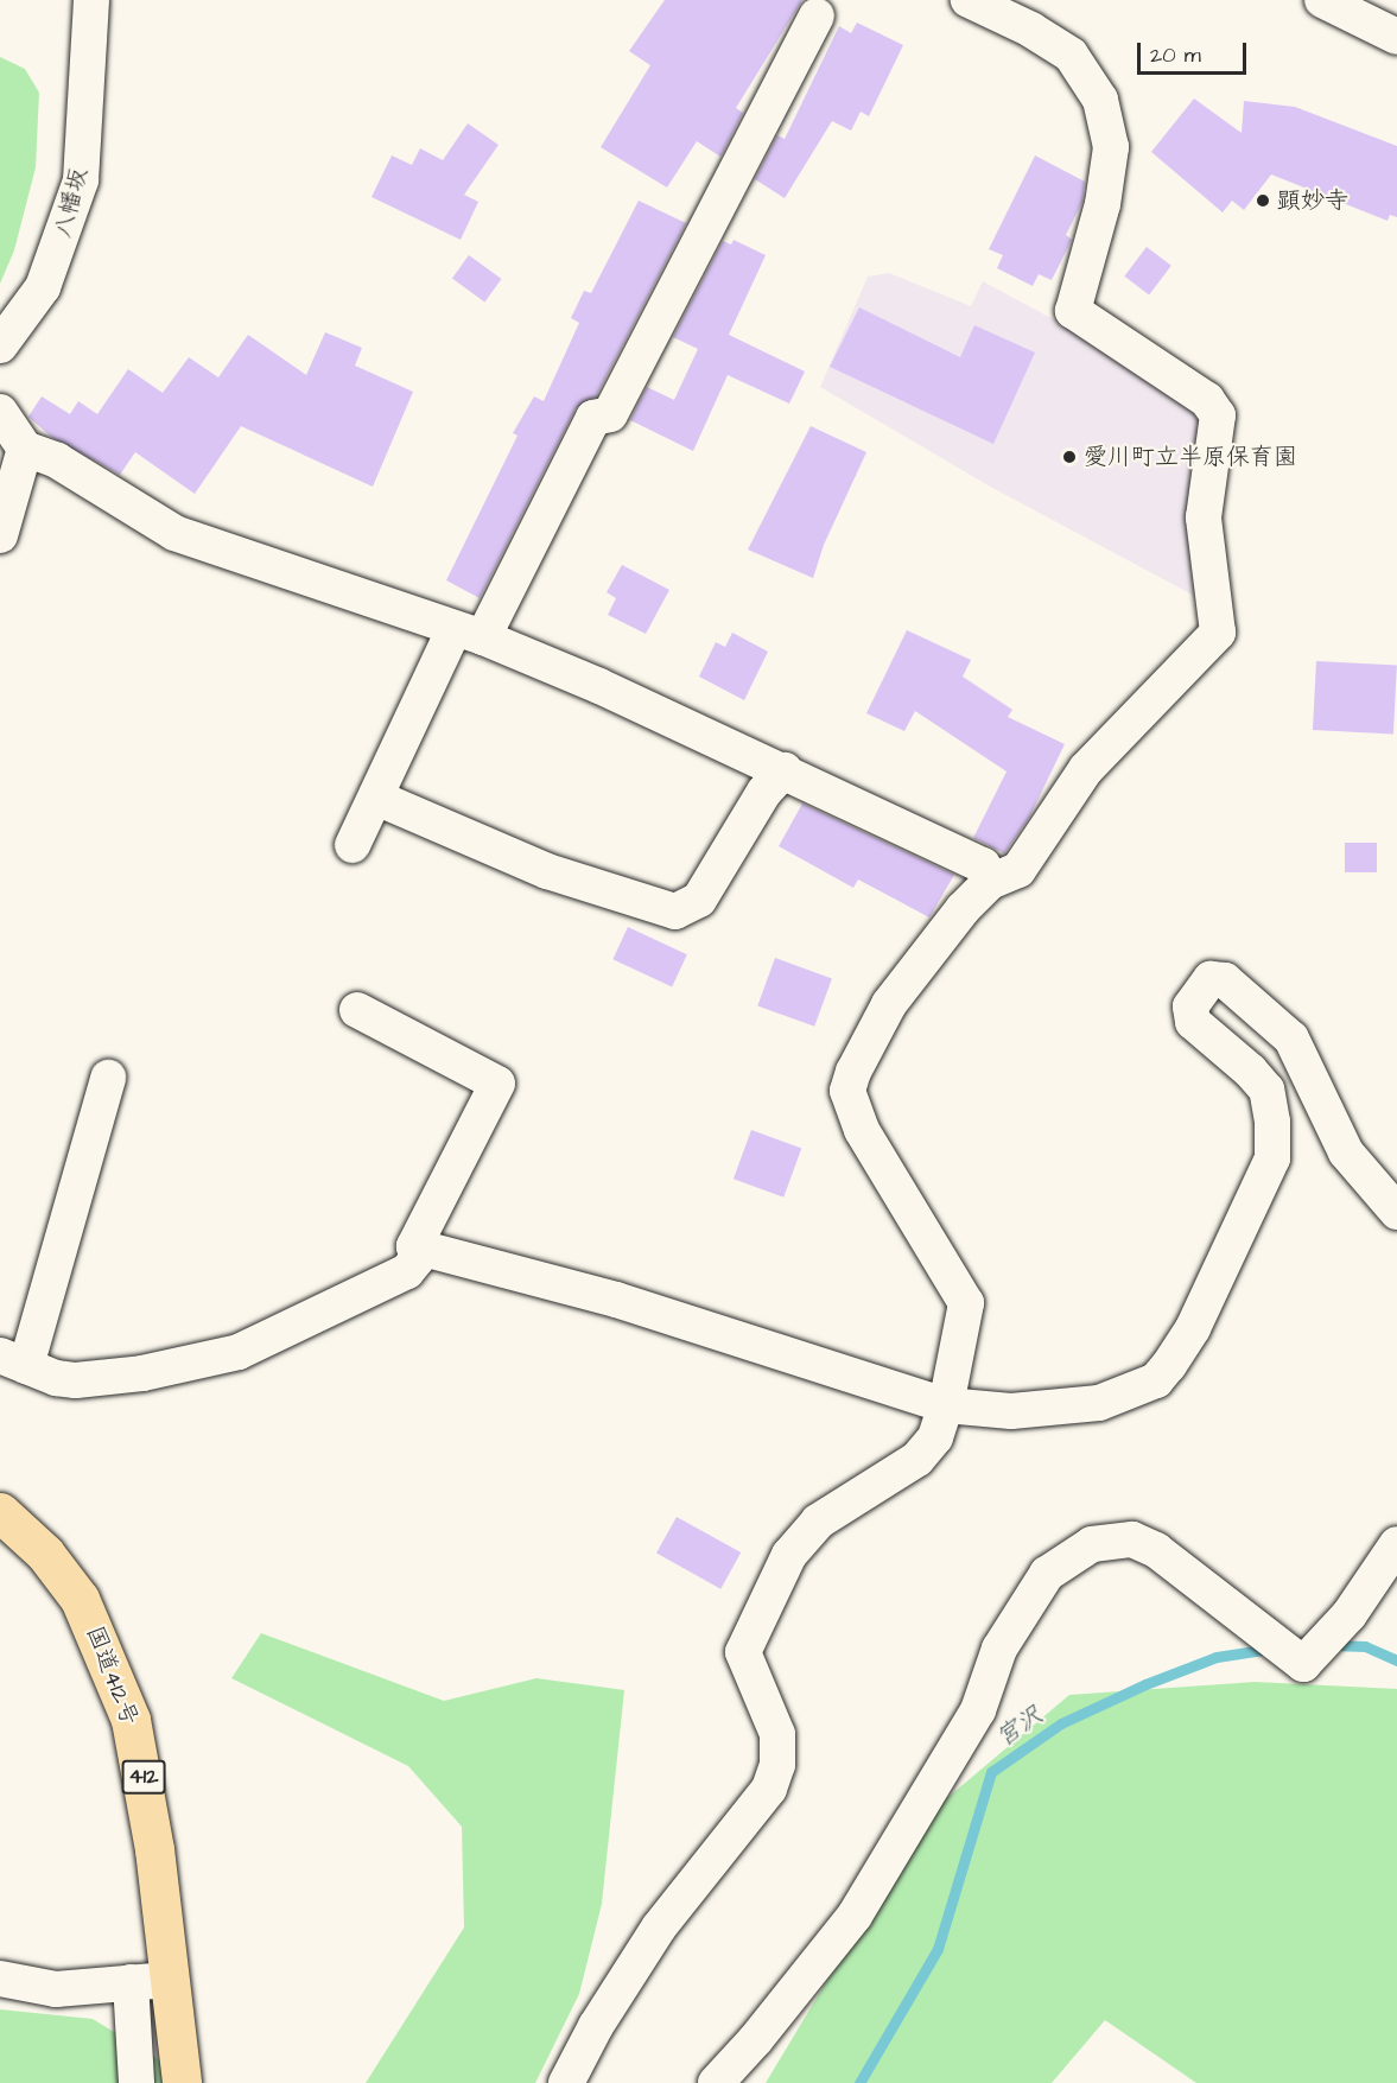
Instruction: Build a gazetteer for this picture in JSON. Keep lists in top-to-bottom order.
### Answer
{
  "streets": {
    "highway": ["国道412号", "412"],
    "street": ["八幡坂"]
  },
  "water": ["宮沢"],
  "places": ["顕妙寺", "愛川町立半原保育園"],
  "scale_bar": "20 m"
}
